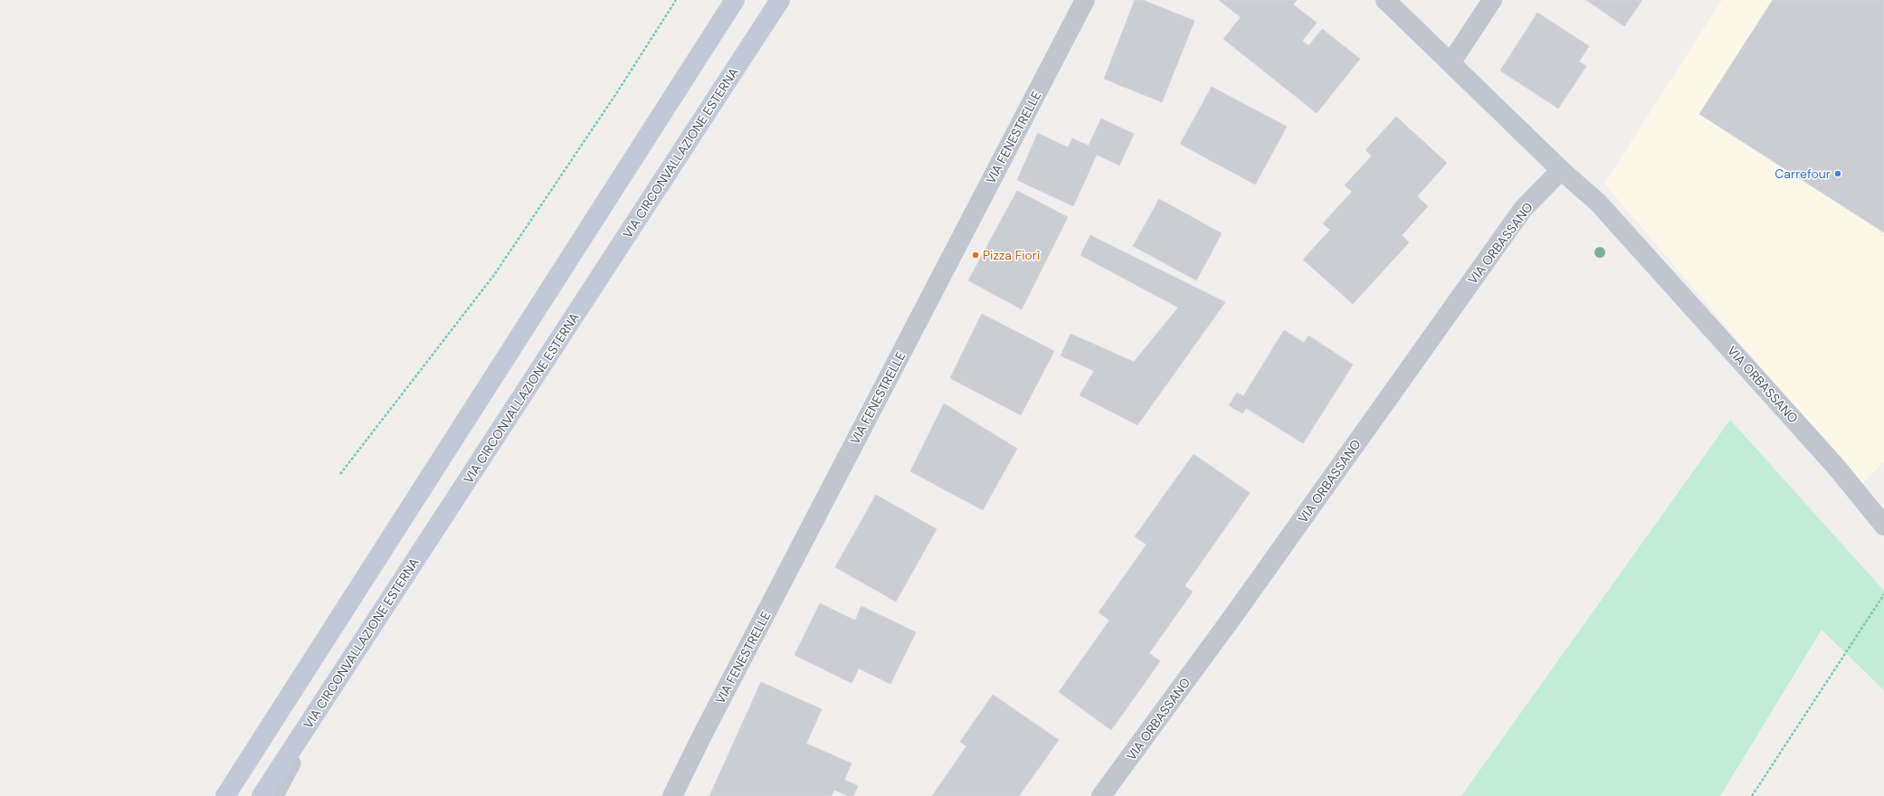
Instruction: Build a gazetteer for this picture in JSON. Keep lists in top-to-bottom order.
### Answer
{
  "streets": {
    "main road": ["VIA CIRCONVALLAZIONE ESTERNA"],
    "street": ["VIA FENESTRELLE", "VIA ORBASSANO"]
  },
  "places": ["Carrefour", "Pizza Fiorì"]
}
